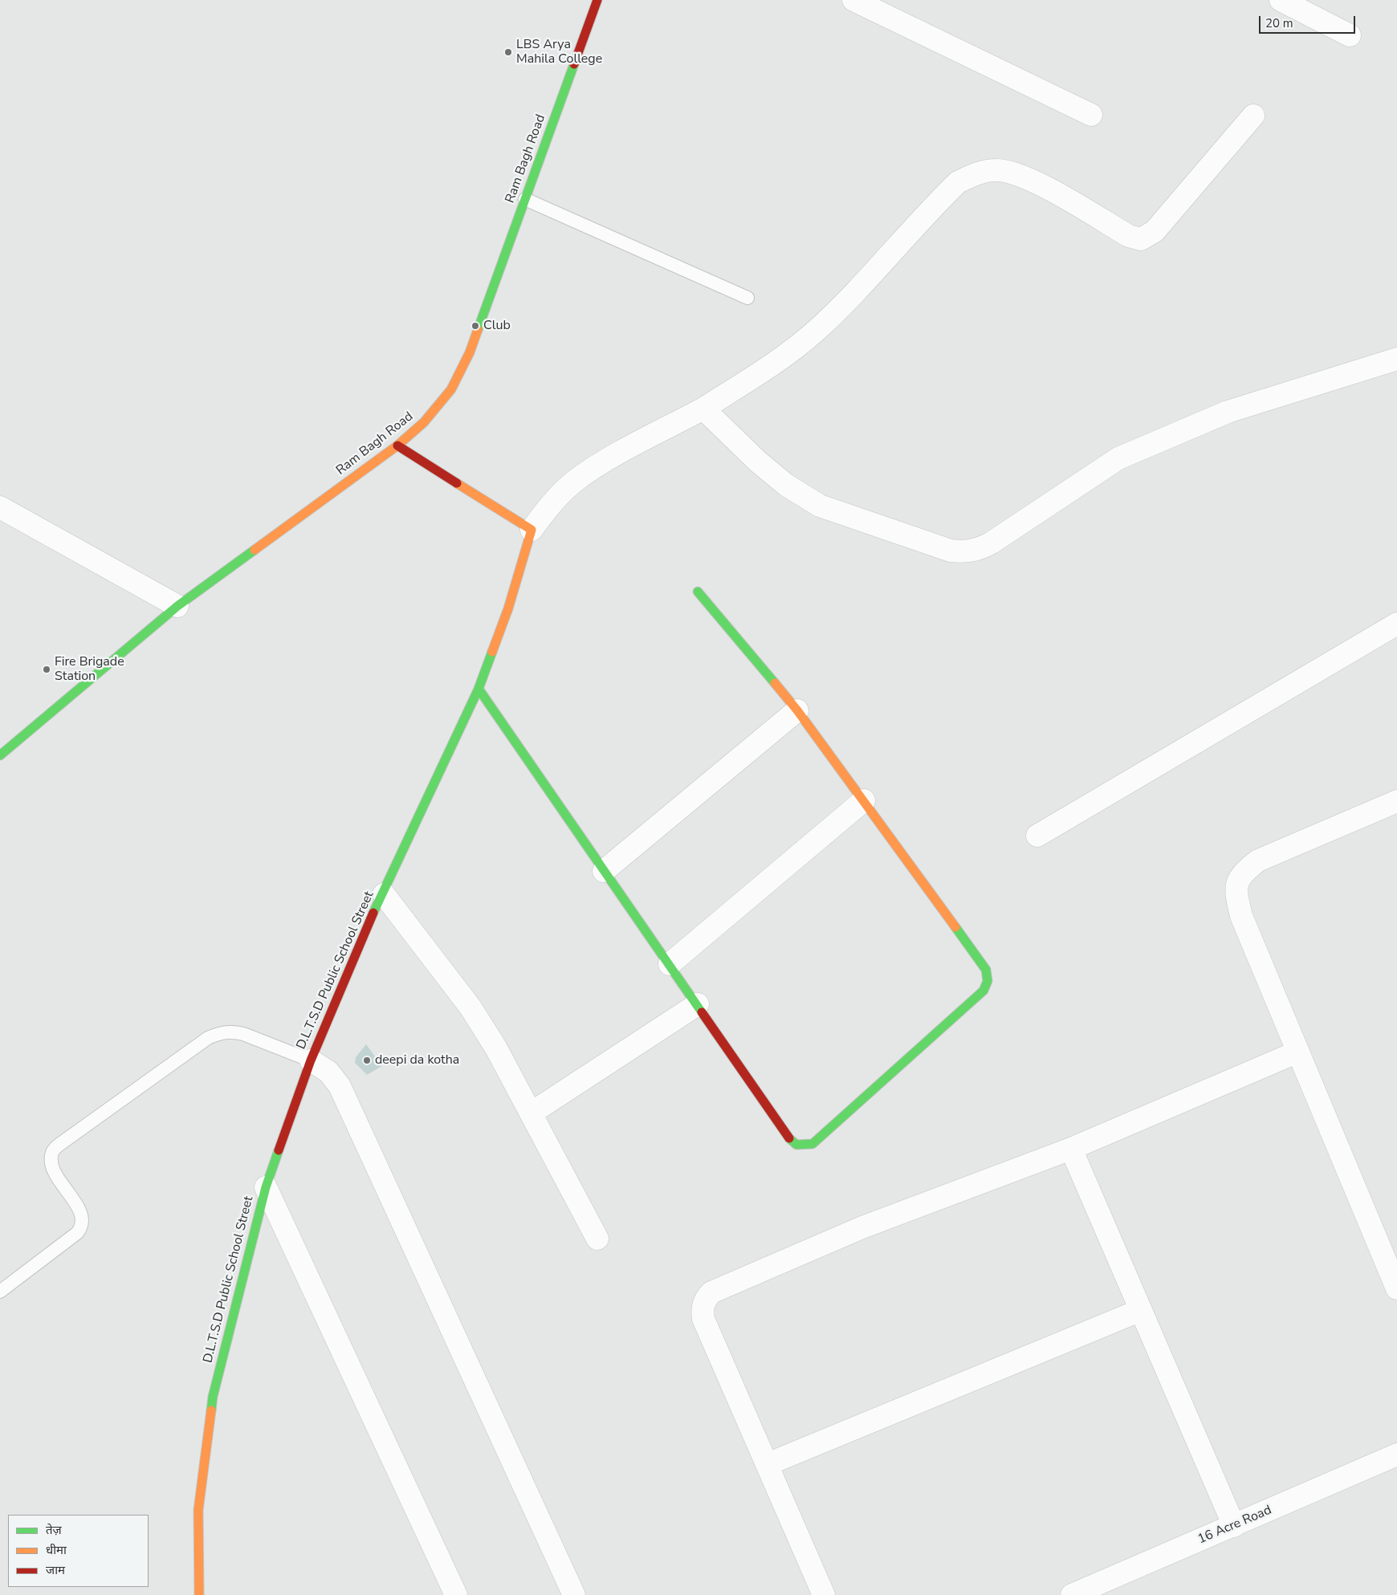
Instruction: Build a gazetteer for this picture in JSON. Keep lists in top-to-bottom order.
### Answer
{
  "streets": {
    "street": ["Ram Bagh Road", "D.L.T.S.D Public School Street", "16 Acre Road"]
  },
  "places": [
    "LBS Arya Mahila College",
    "Club",
    "Fire Brigade Station",
    "deepi da kotha"
  ],
  "legend": ["तेज़", "धीमा", "जाम"],
  "scale_bar": "20 m"
}
